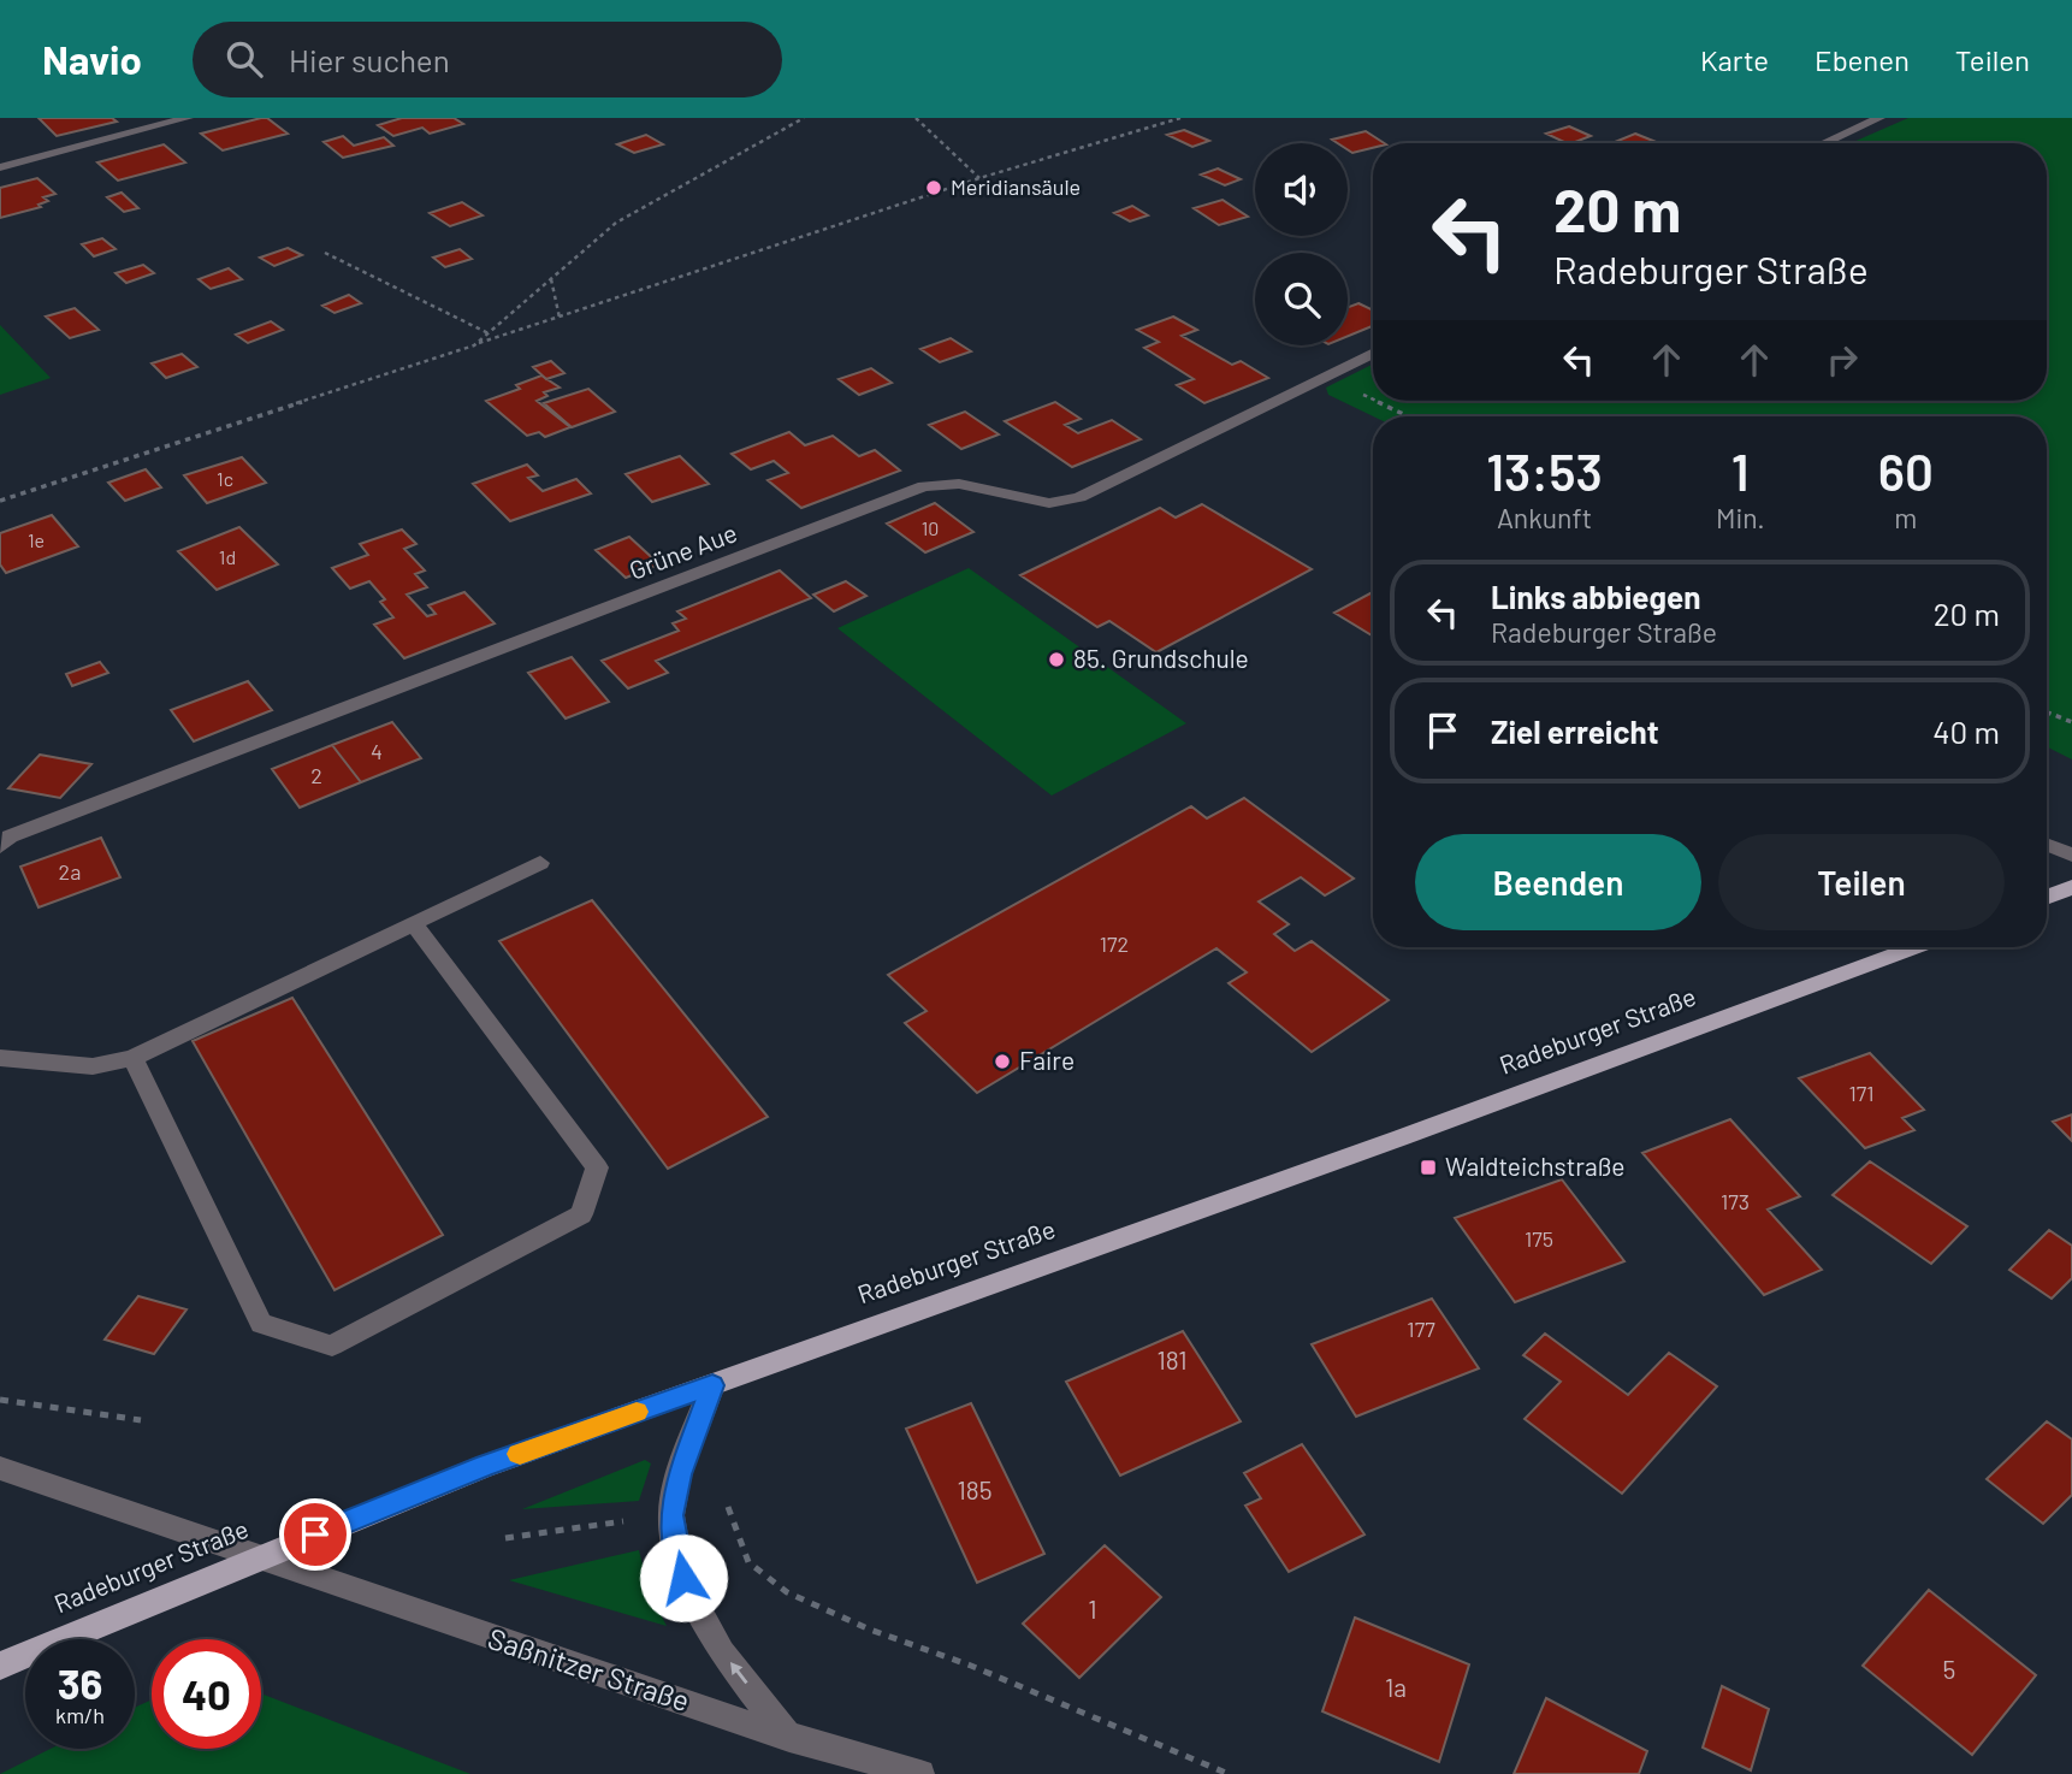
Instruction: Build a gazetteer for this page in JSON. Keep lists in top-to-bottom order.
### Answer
{
  "streets": {
    "main road": ["Radeburger Straße"],
    "street": ["Grüne Aue", "Saßnitzer Straße"]
  },
  "crossings": [
    ["Radeburger Straße", "Saßnitzer Straße"]
  ],
  "places": {
    "other": ["Meridiansäule", "85. Grundschule", "Faire"],
    "transit": ["Waldteichstraße"]
  },
  "house_numbers": [
    "1c",
    "10",
    "1e",
    "1d",
    "4",
    "2",
    "2a",
    "172",
    "171",
    "173",
    "175",
    "177",
    "181",
    "185",
    "1",
    "5",
    "1a"
  ],
  "page": {
    "header": "Navio",
    "search": "Hier suchen",
    "nav": ["Karte", "Ebenen", "Teilen"],
    "turn": ["20 m", "Radeburger Straße"],
    "eta": [
      "13:53",
      "Ankunft",
      "1",
      "Min.",
      "60",
      "m"
    ],
    "list": [
      {
        "name": "Links abbiegen",
        "note": "Radeburger Straße",
        "value": "20 m"
      },
      {
        "name": "Ziel erreicht",
        "value": "40 m"
      }
    ],
    "buttons": ["Beenden", "Teilen"],
    "speed": "36 km/h",
    "limit": "40"
  }
}
